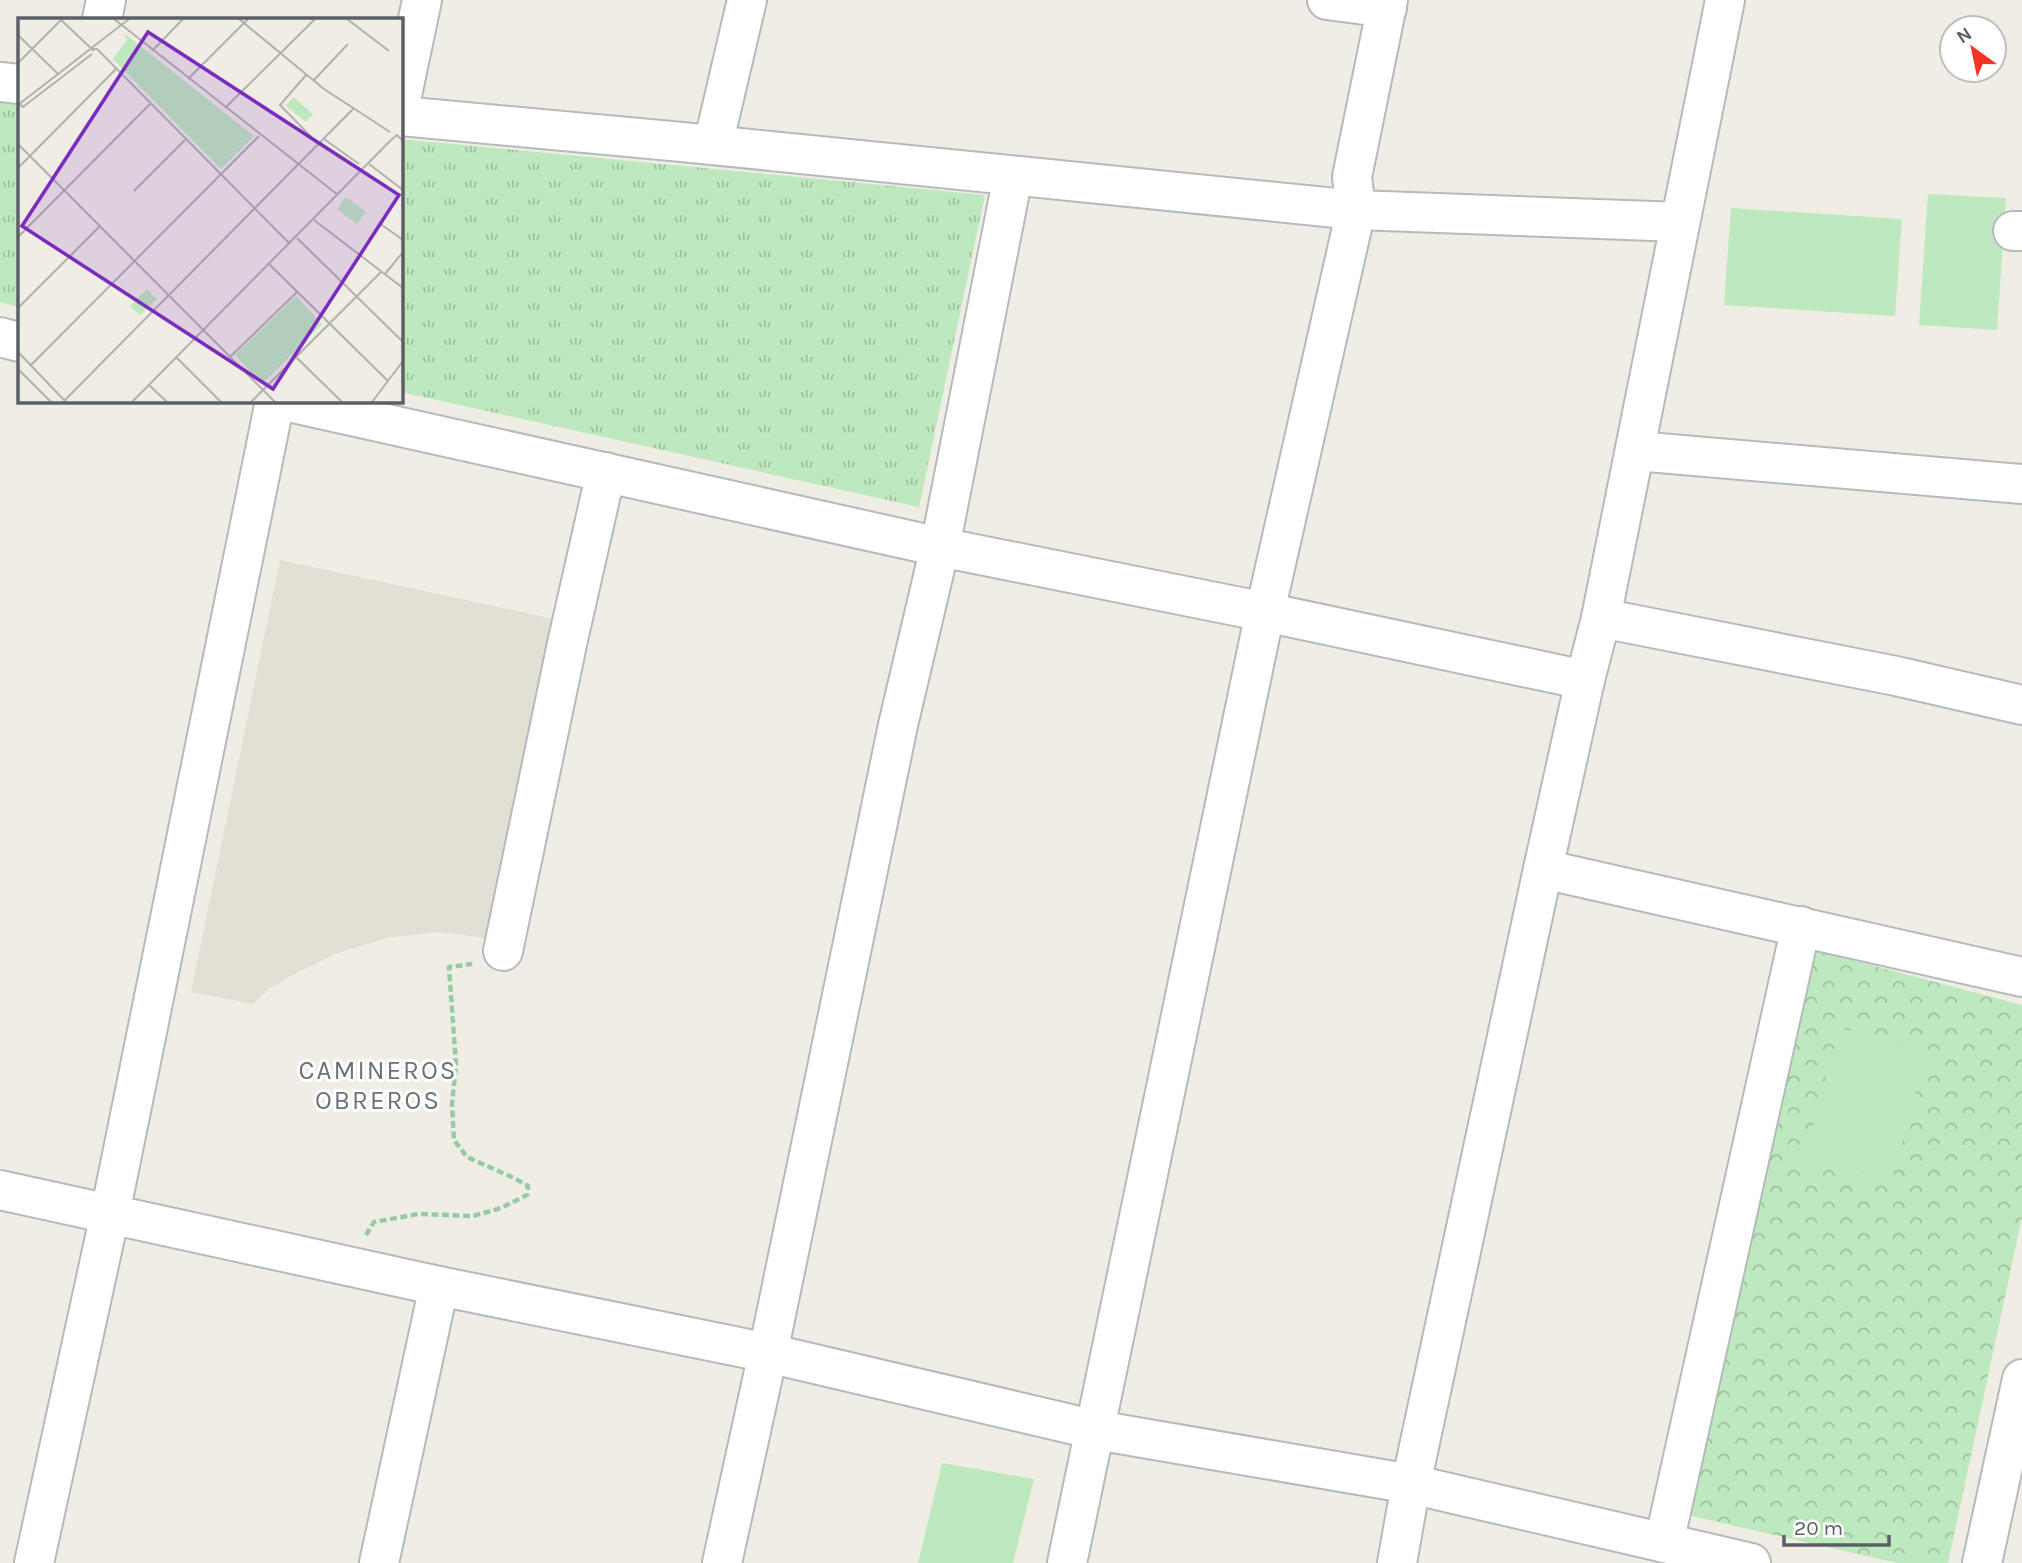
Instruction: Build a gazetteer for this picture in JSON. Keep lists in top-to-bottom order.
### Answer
{
  "districts": ["CAMINEROS OBREROS"],
  "scale_bar": "20 m",
  "north": "top left"
}
